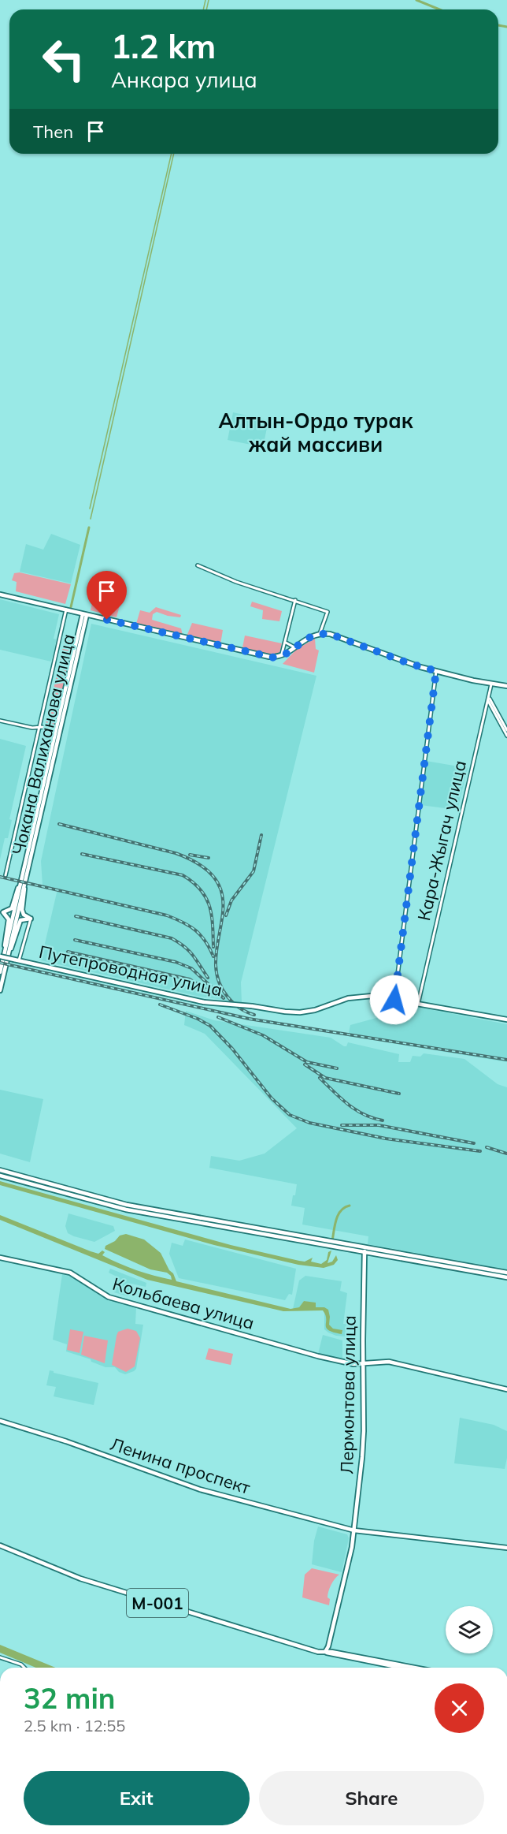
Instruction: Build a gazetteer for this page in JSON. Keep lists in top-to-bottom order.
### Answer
{
  "streets": {
    "main road": [
      "Чокана Валиханова улица",
      "Путепроводная улица",
      "Кольбаева улица",
      "Лермонтова улица",
      "Ленина проспект",
      "М-001"
    ],
    "street": ["Кара-Жыгач улица"]
  },
  "crossings": [
    ["Кара-Жыгач улица", "Путепроводная улица"],
    ["Кольбаева улица", "Лермонтова улица"],
    ["Лермонтова улица", "Ленина проспект"],
    ["Лермонтова улица", "М-001"]
  ],
  "districts": ["Алтын-Ордо турак жай массиви"],
  "page": {
    "turn": ["1.2 km", "Анкара улица"],
    "then": "Then",
    "heading": ["32 min", "2.5 km · 12:55"],
    "buttons": ["Exit", "Share"]
  }
}
